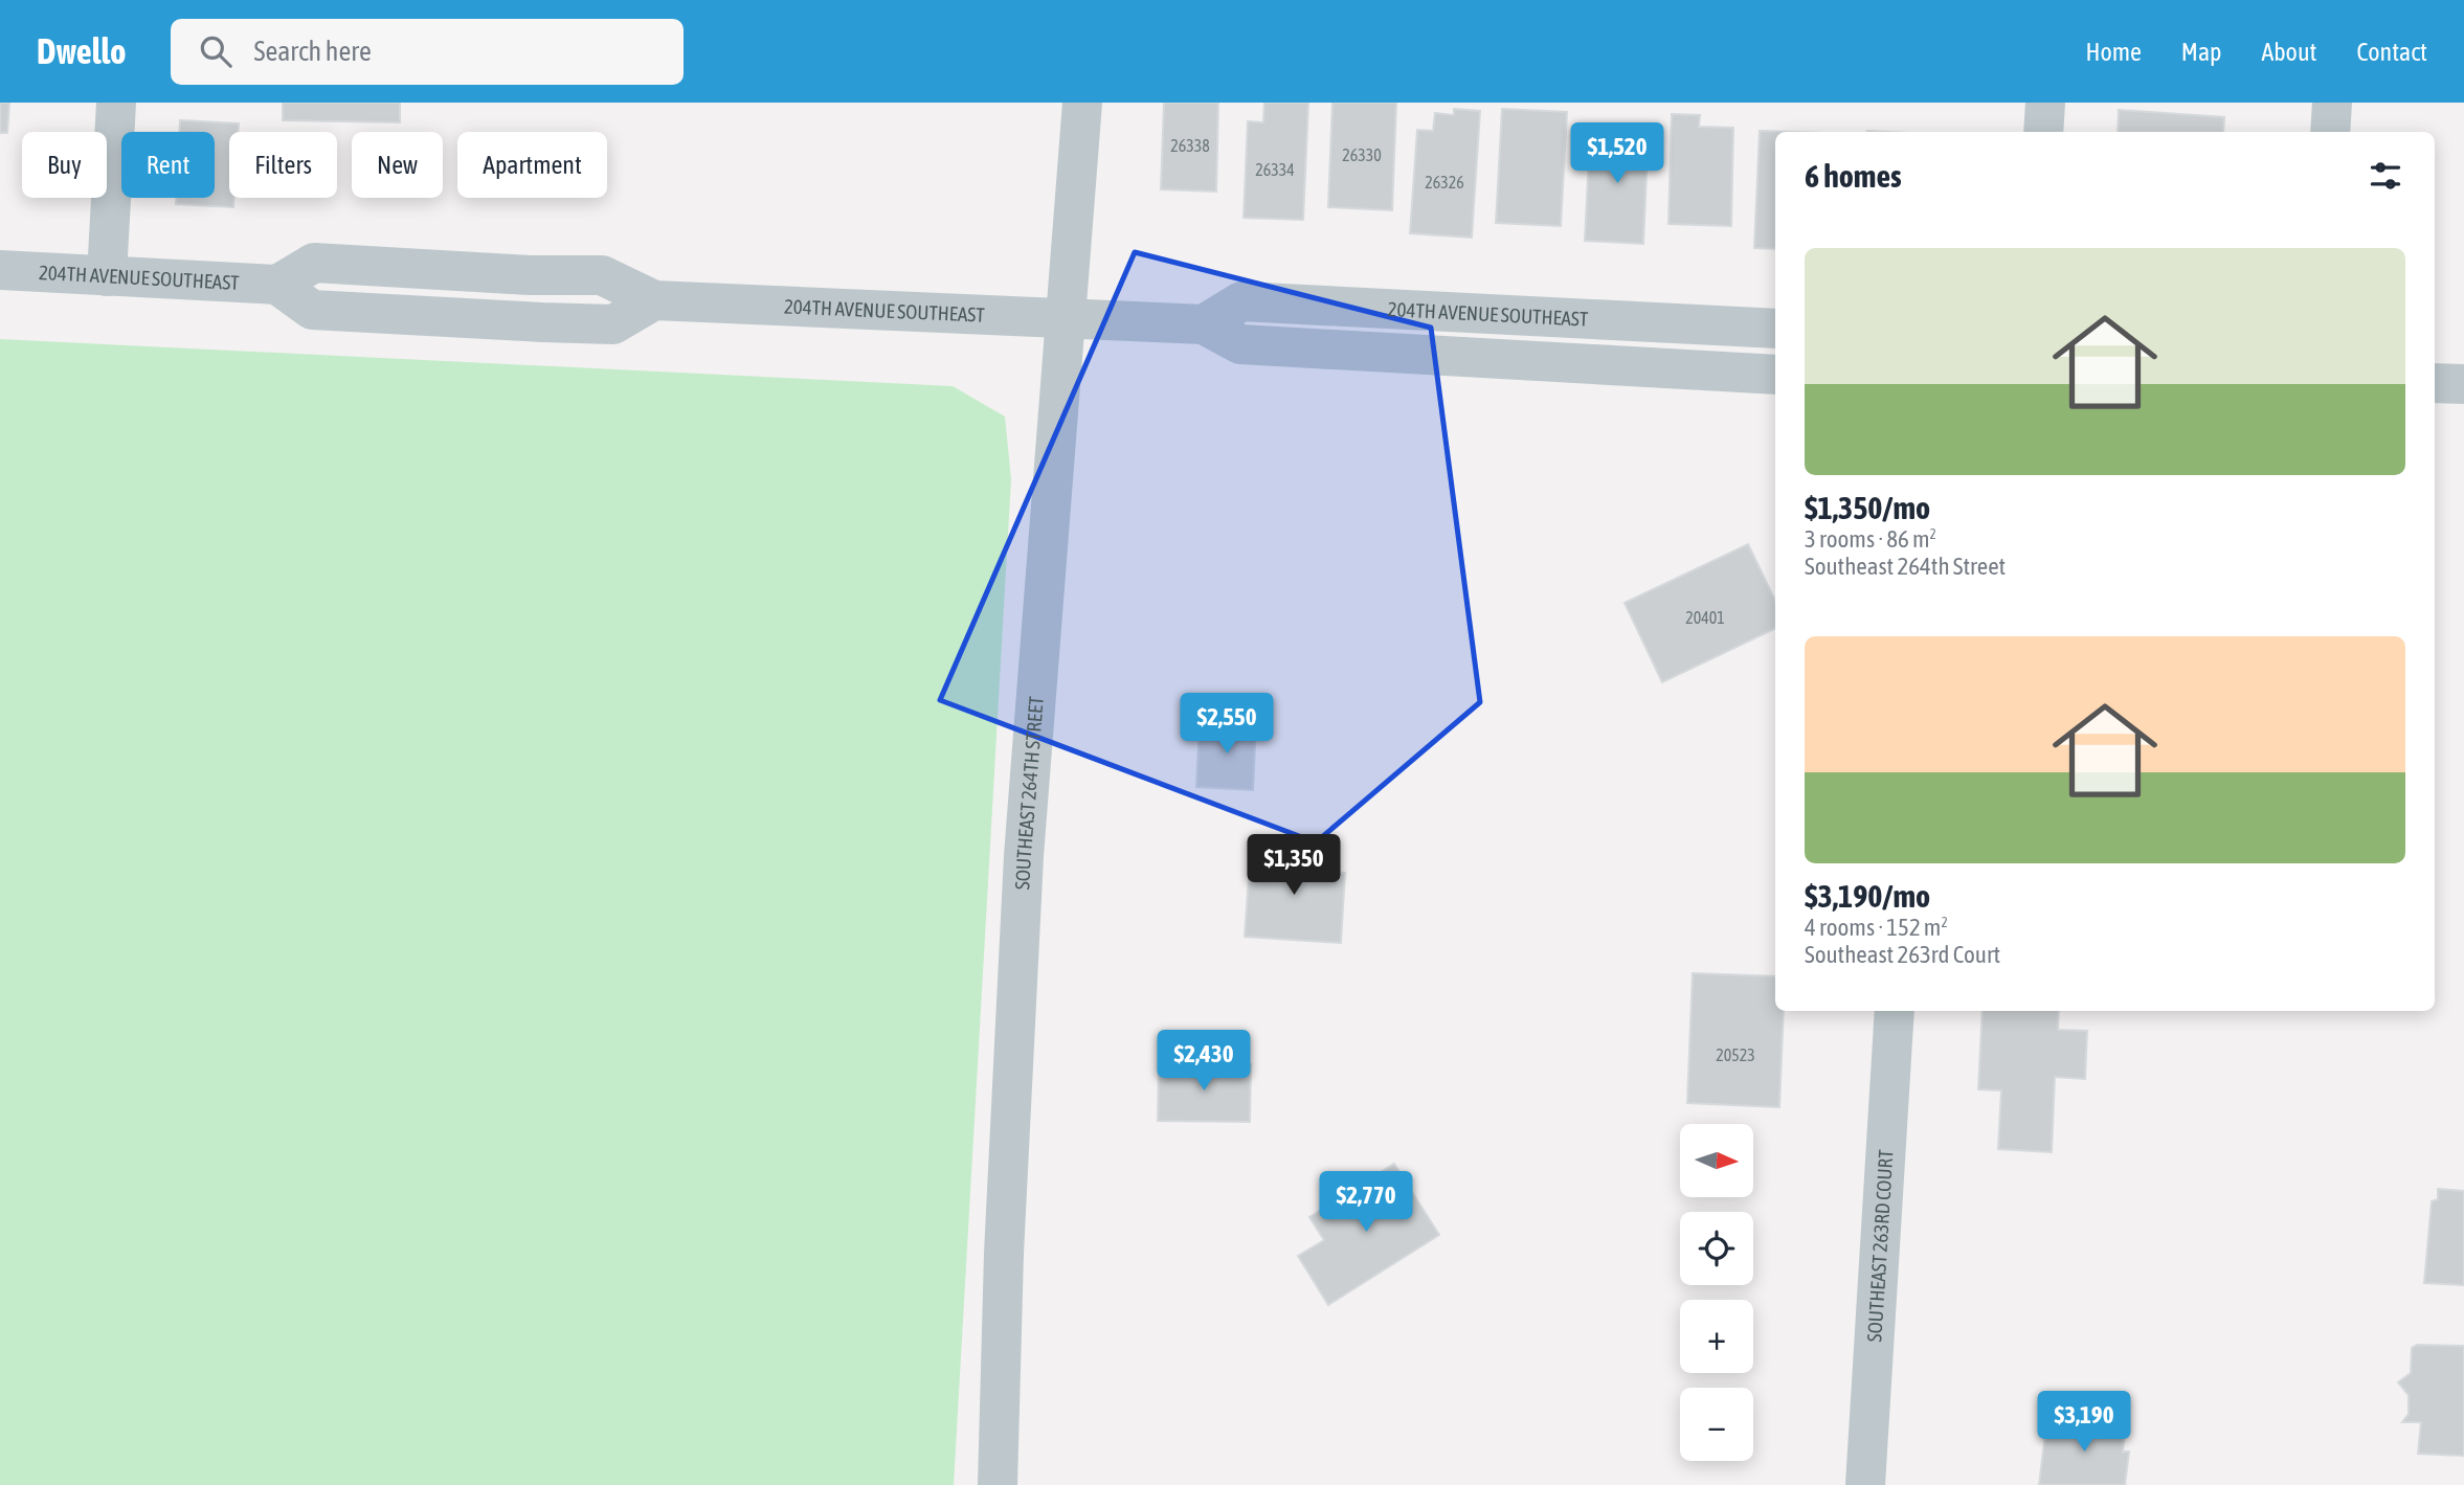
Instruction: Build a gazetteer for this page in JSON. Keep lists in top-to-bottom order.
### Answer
{
  "streets": {
    "street": ["204TH AVENUE SOUTHEAST", "SOUTHEAST 264TH STREET", "SOUTHEAST 263RD COURT"]
  },
  "crossings": [
    ["204TH AVENUE SOUTHEAST", "SOUTHEAST 264TH STREET"]
  ],
  "house_numbers": [
    "26338",
    "26330",
    "26334",
    "26326",
    "20401",
    "20523"
  ],
  "north": "right",
  "page": {
    "header": "Dwello",
    "search": "Search here",
    "nav": [
      "Home",
      "Map",
      "About",
      "Contact"
    ],
    "price": [
      "$1,520",
      "$2,550",
      "$1,350",
      "$2,430",
      "$2,770",
      "$3,190"
    ],
    "chip": [
      "Buy",
      "Rent",
      "Filters",
      "New",
      "Apartment"
    ],
    "heading": "6 homes",
    "list": [
      {
        "name": "$1,350/mo",
        "note": "3 rooms · 86 m² · Southeast 264th Street"
      },
      {
        "name": "$3,190/mo",
        "note": "4 rooms · 152 m² · Southeast 263rd Court"
      }
    ],
    "map_buttons": ["+", "−"]
  }
}
